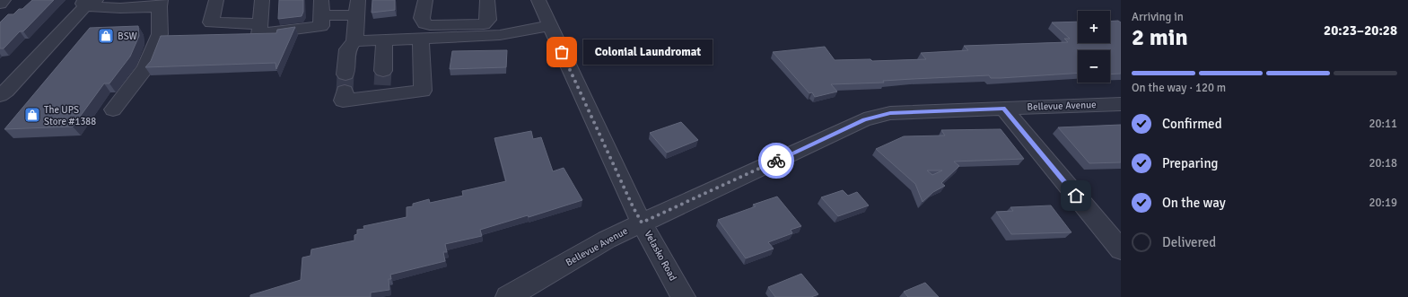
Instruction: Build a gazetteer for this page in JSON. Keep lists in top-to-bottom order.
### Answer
{
  "streets": {
    "street": ["Bellevue Avenue", "Velasko Road"]
  },
  "crossings": [
    ["Bellevue Avenue", "Velasko Road"]
  ],
  "places": {
    "shop": ["BSW", "The UPS Store #1388"],
    "other": ["Colonial Laundromat"]
  },
  "page": {
    "heading": ["2 min", "Arriving in", "20:23–20:28"],
    "map_buttons": ["+", "−"],
    "bubble": "Colonial Laundromat",
    "bar": "On the way · 120 m",
    "list": [
      ["Confirmed", "20:11"],
      ["Preparing", "20:18"],
      ["On the way", "20:19"],
      "Delivered"
    ]
  }
}
